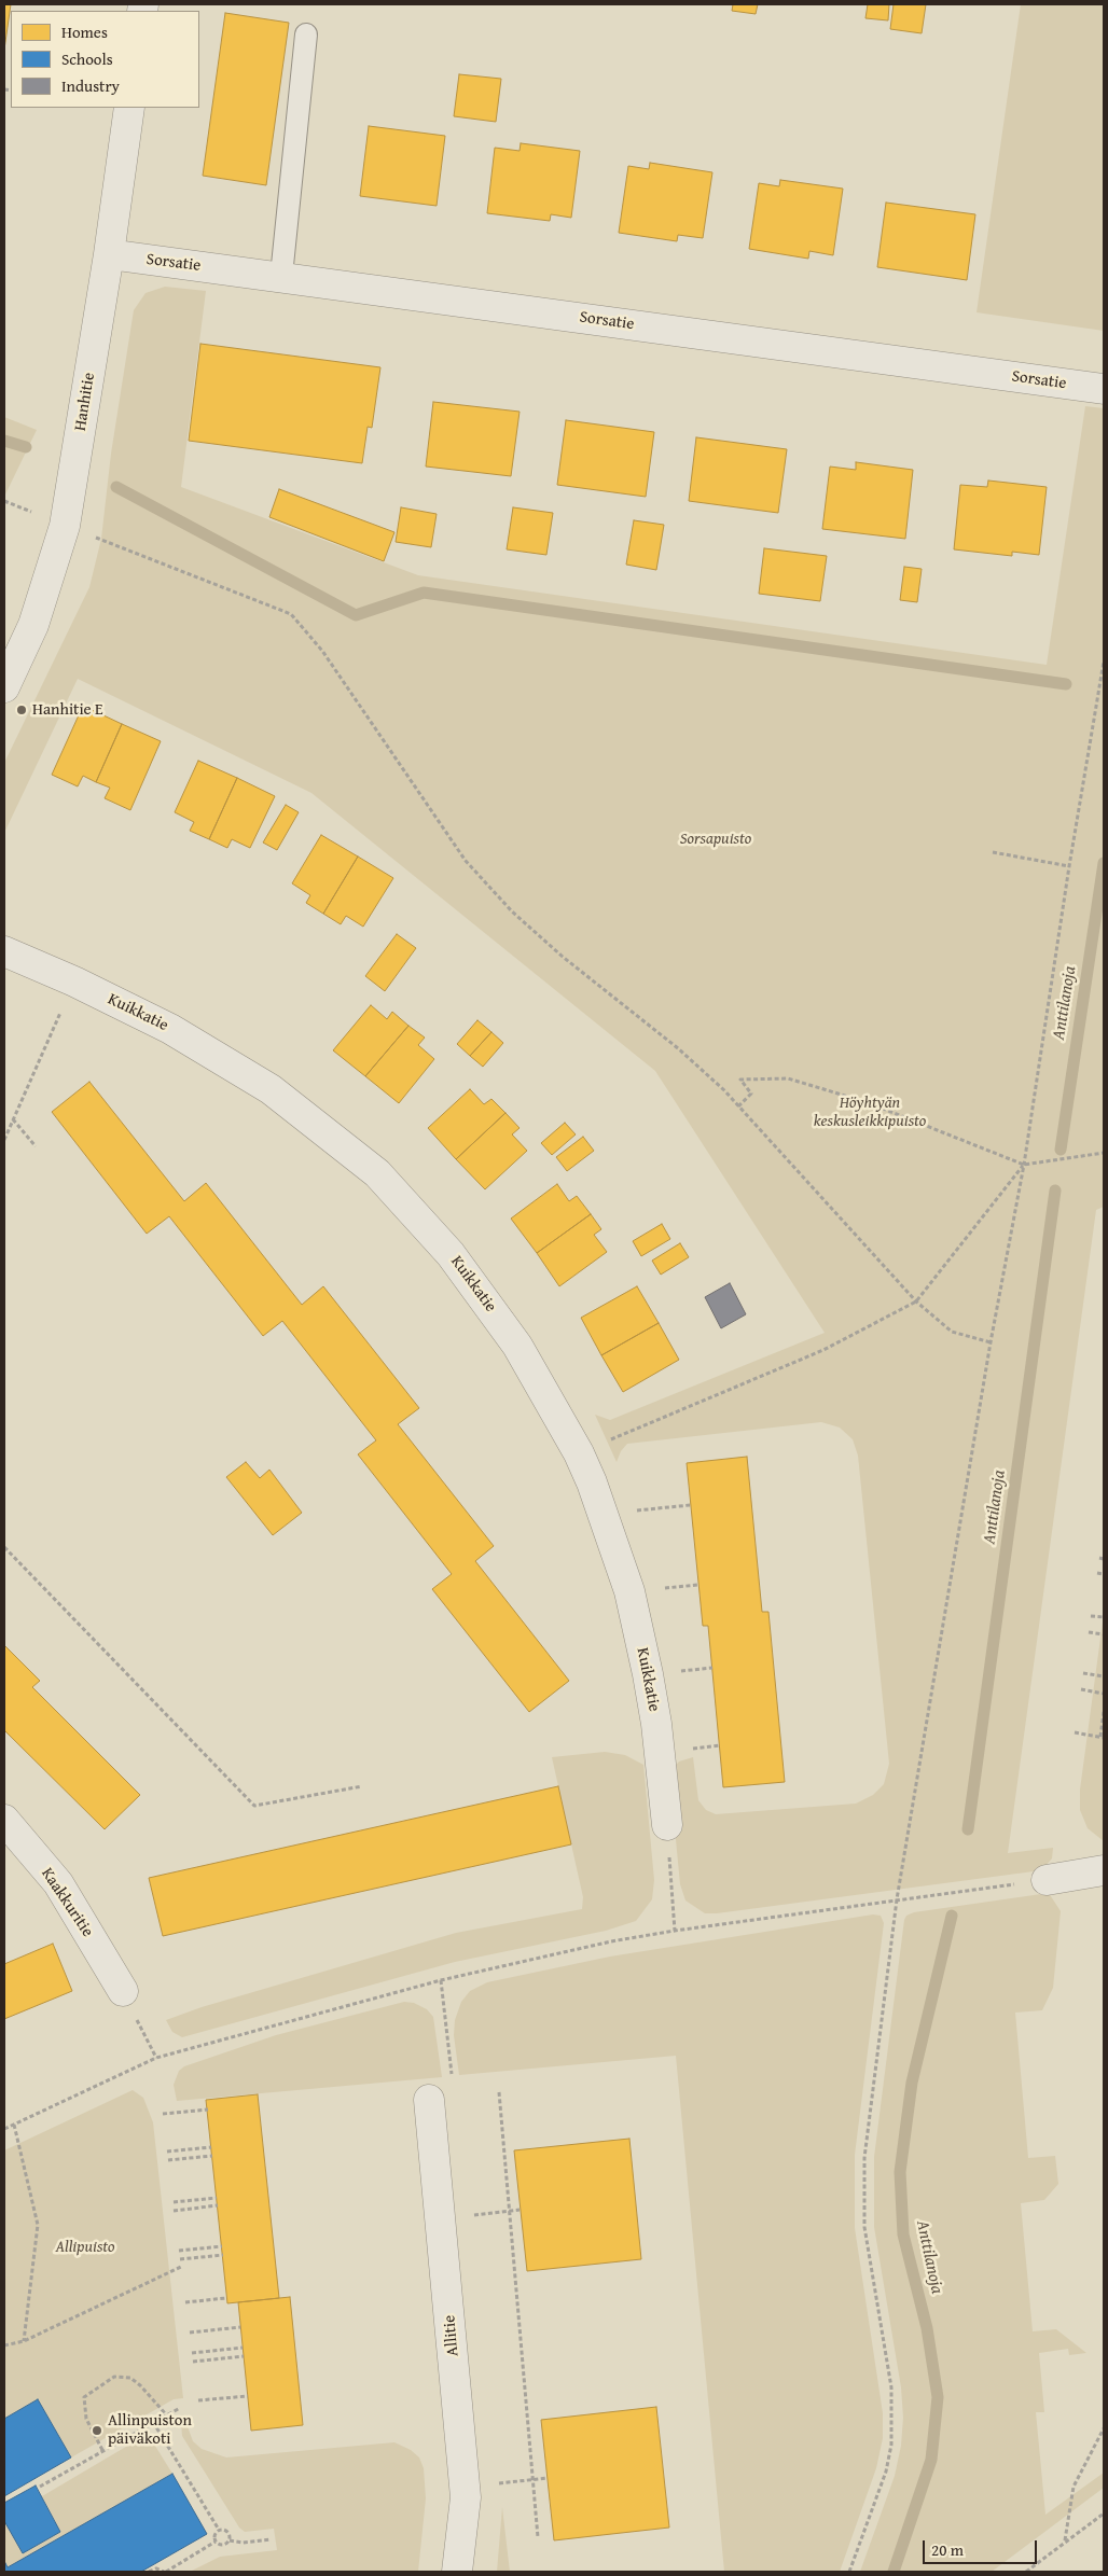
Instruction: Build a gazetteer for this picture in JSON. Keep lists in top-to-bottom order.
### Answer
{
  "streets": {
    "street": [
      "Sorsatie",
      "Hanhitie",
      "Kuikkatie",
      "Kaakkuritie",
      "Allitie"
    ]
  },
  "crossings": [
    ["Sorsatie", "Hanhitie"]
  ],
  "water": ["Anttilanoja"],
  "parks": ["Sorsapuisto", "Höyhtyän keskusleikkipuisto", "Allipuisto"],
  "places": ["Hanhitie E", "Allinpuiston päiväkoti"],
  "legend": ["Homes", "Schools", "Industry"],
  "scale_bar": "20 m"
}
